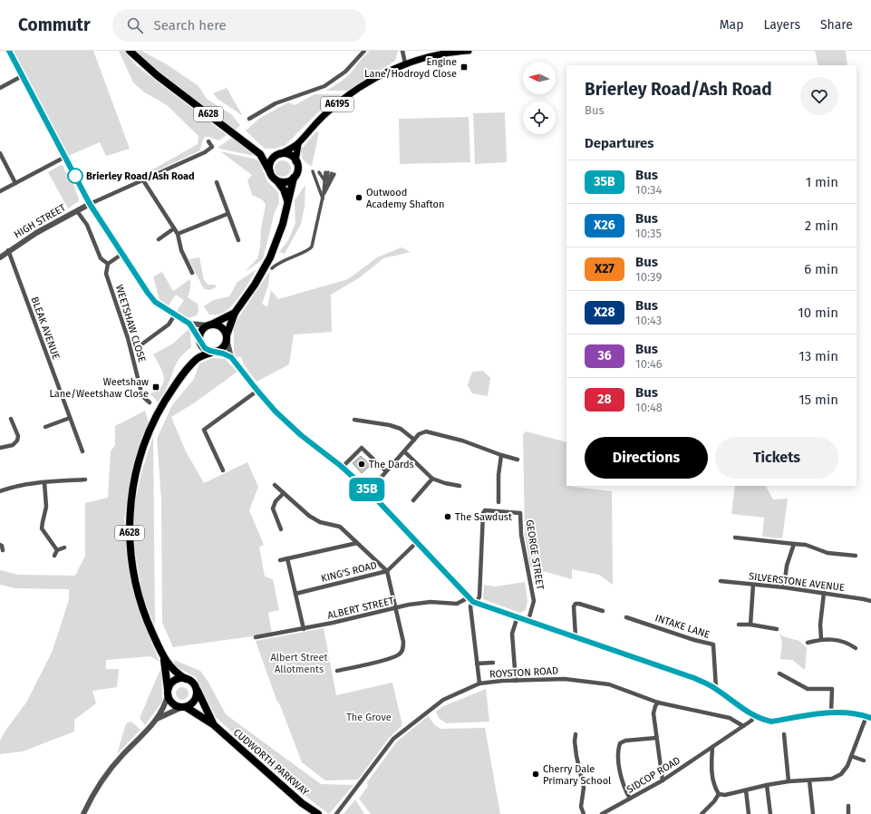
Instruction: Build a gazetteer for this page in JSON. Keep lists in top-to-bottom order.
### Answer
{
  "streets": {
    "highway": ["A628", "CUDWORTH PARKWAY"],
    "main road": ["A6195"],
    "street": [
      "HIGH STREET",
      "WEETSHAW CLOSE",
      "BLEAK AVENUE",
      "GEORGE STREET",
      "KING'S ROAD",
      "SILVERSTONE AVENUE",
      "ALBERT STREET",
      "INTAKE LANE",
      "ROYSTON ROAD",
      "SIDCOP ROAD"
    ]
  },
  "crossings": [
    ["A6195", "A628"],
    ["A628", "CUDWORTH PARKWAY"],
    ["HIGH STREET", "BLEAK AVENUE"],
    ["GEORGE STREET", "ALBERT STREET"],
    ["ROYSTON ROAD", "SIDCOP ROAD"]
  ],
  "parks": ["Albert Street Allotments", "The Grove"],
  "places": {
    "transit": ["Engine Lane/Hodroyd Close", "Weetshaw Lane/Weetshaw Close"],
    "other": [
      "Brierley Road/Ash Road",
      "Outwood Academy Shafton",
      "The Dards",
      "The Sawdust",
      "Cherry Dale Primary School"
    ]
  },
  "lines": ["bus line 35B"],
  "north": "left",
  "page": {
    "header": "Commutr",
    "search": "Search here",
    "nav": ["Map", "Layers", "Share"],
    "on_map": "35B",
    "heading": [
      ["Brierley Road/Ash Road", "Bus"],
      "Departures"
    ],
    "list": [
      {
        "mark": "35B",
        "name": "Bus",
        "note": "10:34",
        "value": "1 min"
      },
      {
        "mark": "X26",
        "name": "Bus",
        "note": "10:35",
        "value": "2 min"
      },
      {
        "mark": "X27",
        "name": "Bus",
        "note": "10:39",
        "value": "6 min"
      },
      {
        "mark": "X28",
        "name": "Bus",
        "note": "10:43",
        "value": "10 min"
      },
      {
        "mark": "36",
        "name": "Bus",
        "note": "10:46",
        "value": "13 min"
      },
      {
        "mark": "28",
        "name": "Bus",
        "note": "10:48",
        "value": "15 min"
      }
    ],
    "buttons": ["Directions", "Tickets"]
  }
}
